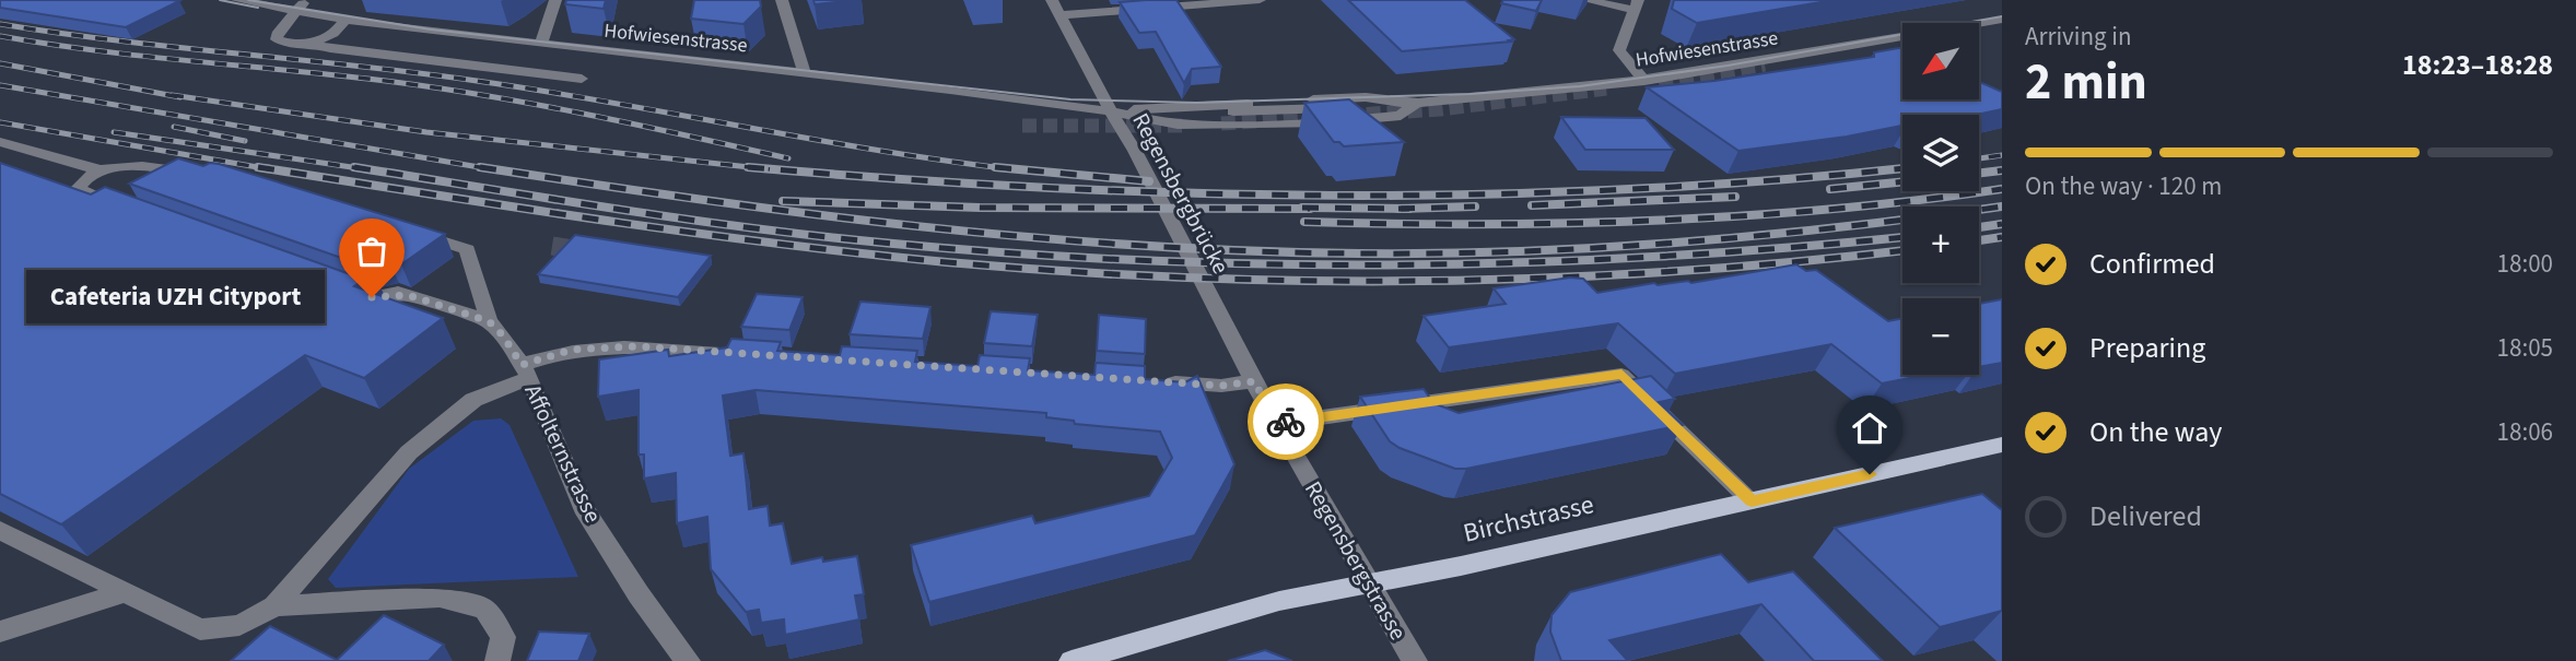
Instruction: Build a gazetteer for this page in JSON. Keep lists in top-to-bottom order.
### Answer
{
  "streets": {
    "main road": ["Birchstrasse"],
    "street": [
      "Hofwiesenstrasse",
      "Regensbergbrücke",
      "Affolternstrasse",
      "Regensbergstrasse"
    ]
  },
  "crossings": [
    ["Hofwiesenstrasse", "Regensbergbrücke"],
    ["Regensbergbrücke", "Regensbergstrasse"],
    ["Birchstrasse", "Regensbergstrasse"]
  ],
  "places": ["Cafeteria UZH Cityport"],
  "north": "bottom left",
  "page": {
    "heading": ["2 min", "Arriving in", "18:23–18:28"],
    "map_buttons": ["+", "−"],
    "bar": "On the way · 120 m",
    "list": [
      ["Confirmed", "18:00"],
      ["Preparing", "18:05"],
      ["On the way", "18:06"],
      "Delivered"
    ],
    "bubble": "Cafeteria UZH Cityport"
  }
}
